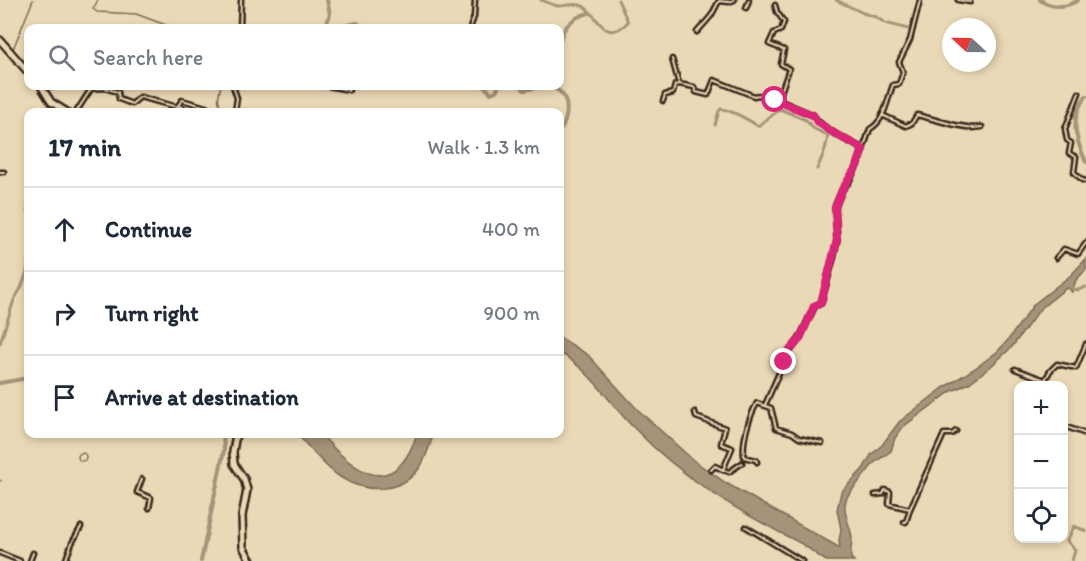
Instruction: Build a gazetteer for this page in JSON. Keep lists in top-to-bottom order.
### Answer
{
  "north": "left",
  "page": {
    "search": "Search here",
    "heading": ["17 min", "Walk · 1.3 km"],
    "list": [
      ["Continue", "400 m"],
      ["Turn right", "900 m"],
      "Arrive at destination"
    ],
    "map_buttons": ["+", "−"]
  }
}
